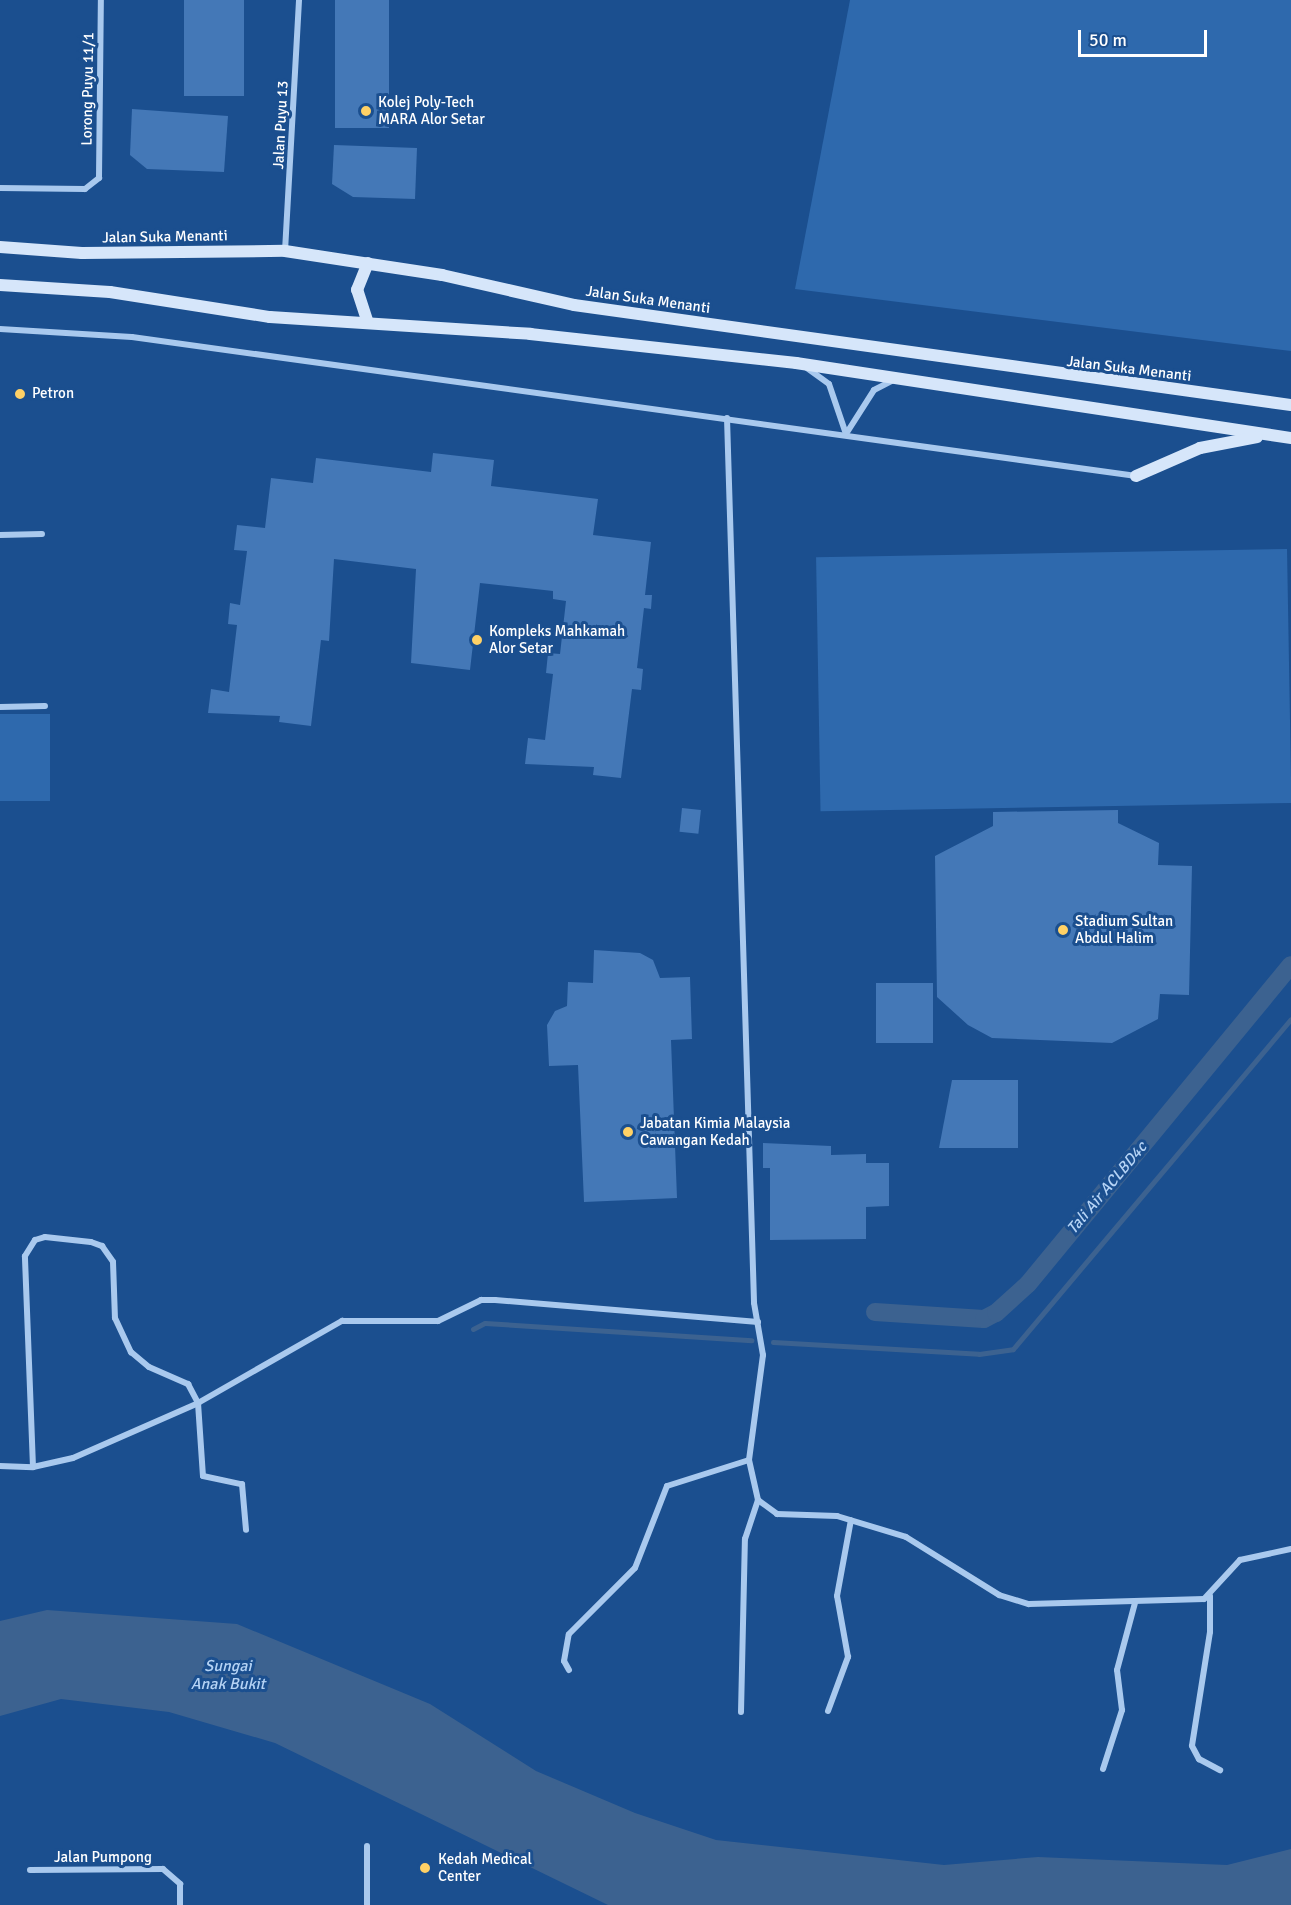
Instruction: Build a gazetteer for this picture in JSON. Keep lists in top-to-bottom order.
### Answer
{
  "streets": {
    "main road": ["Jalan Suka Menanti"],
    "street": ["Lorong Puyu 11/1", "Jalan Puyu 13", "Jalan Pumpong"]
  },
  "crossings": [
    ["Jalan Puyu 13", "Jalan Suka Menanti"]
  ],
  "water": ["Tali Air ACLBD4c", "Sungai Anak Bukit"],
  "places": [
    "Kolej Poly-Tech MARA Alor Setar",
    "Petron",
    "Kompleks Mahkamah Alor Setar",
    "Stadium Sultan Abdul Halim",
    "Jabatan Kimia Malaysia Cawangan Kedah",
    "Kedah Medical Center"
  ],
  "scale_bar": "50 m"
}
